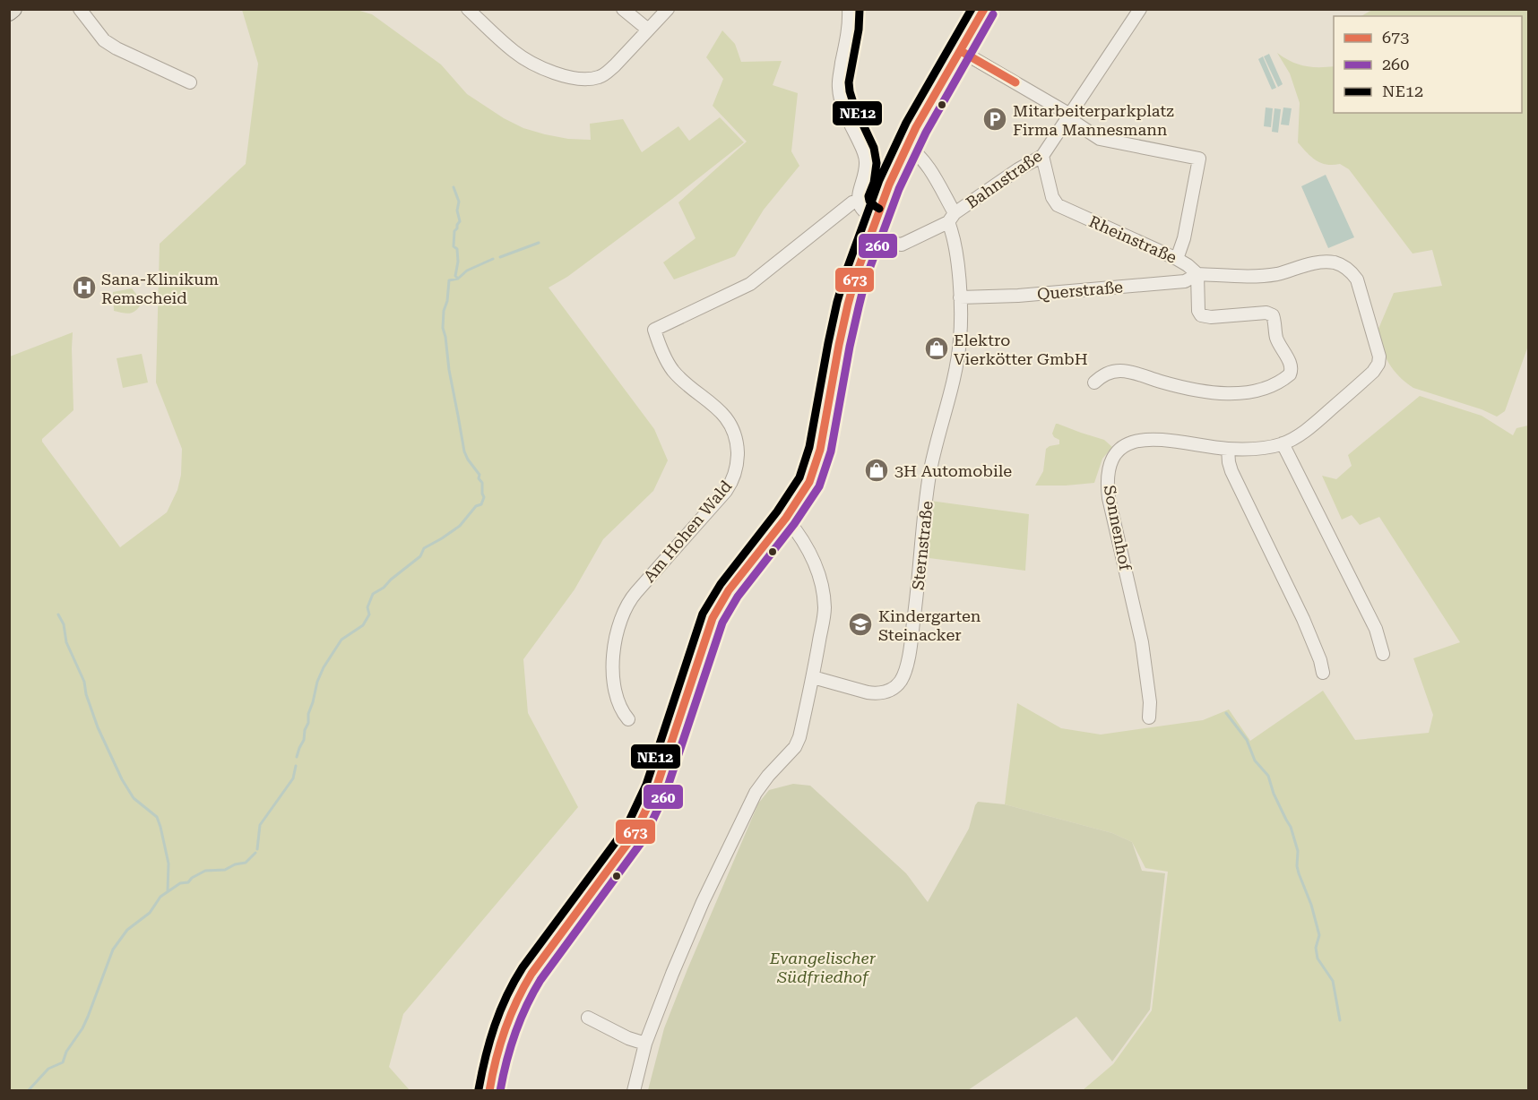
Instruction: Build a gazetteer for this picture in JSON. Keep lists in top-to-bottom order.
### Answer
{
  "streets": {
    "street": [
      "Bahnstraße",
      "Rheinstraße",
      "Querstraße",
      "Sonnenhof",
      "Am Hohen Wald",
      "Sternstraße"
    ]
  },
  "crossings": [
    ["Bahnstraße", "Rheinstraße"],
    ["Bahnstraße", "Sternstraße"],
    ["Rheinstraße", "Querstraße"],
    ["Rheinstraße", "Sonnenhof"],
    ["Querstraße", "Sonnenhof"],
    ["Querstraße", "Sternstraße"]
  ],
  "parks": ["Evangelischer Südfriedhof"],
  "places": {
    "parking": ["Mitarbeiterparkplatz Firma Mannesmann"],
    "hospital": ["Sana-Klinikum Remscheid"],
    "shop": ["Elektro Vierkötter GmbH", "3H Automobile"],
    "school or university": ["Kindergarten Steinacker"]
  },
  "lines": ["transit line 673", "transit line NE12", "transit line 260"],
  "legend": ["673", "260", "NE12"]
}
